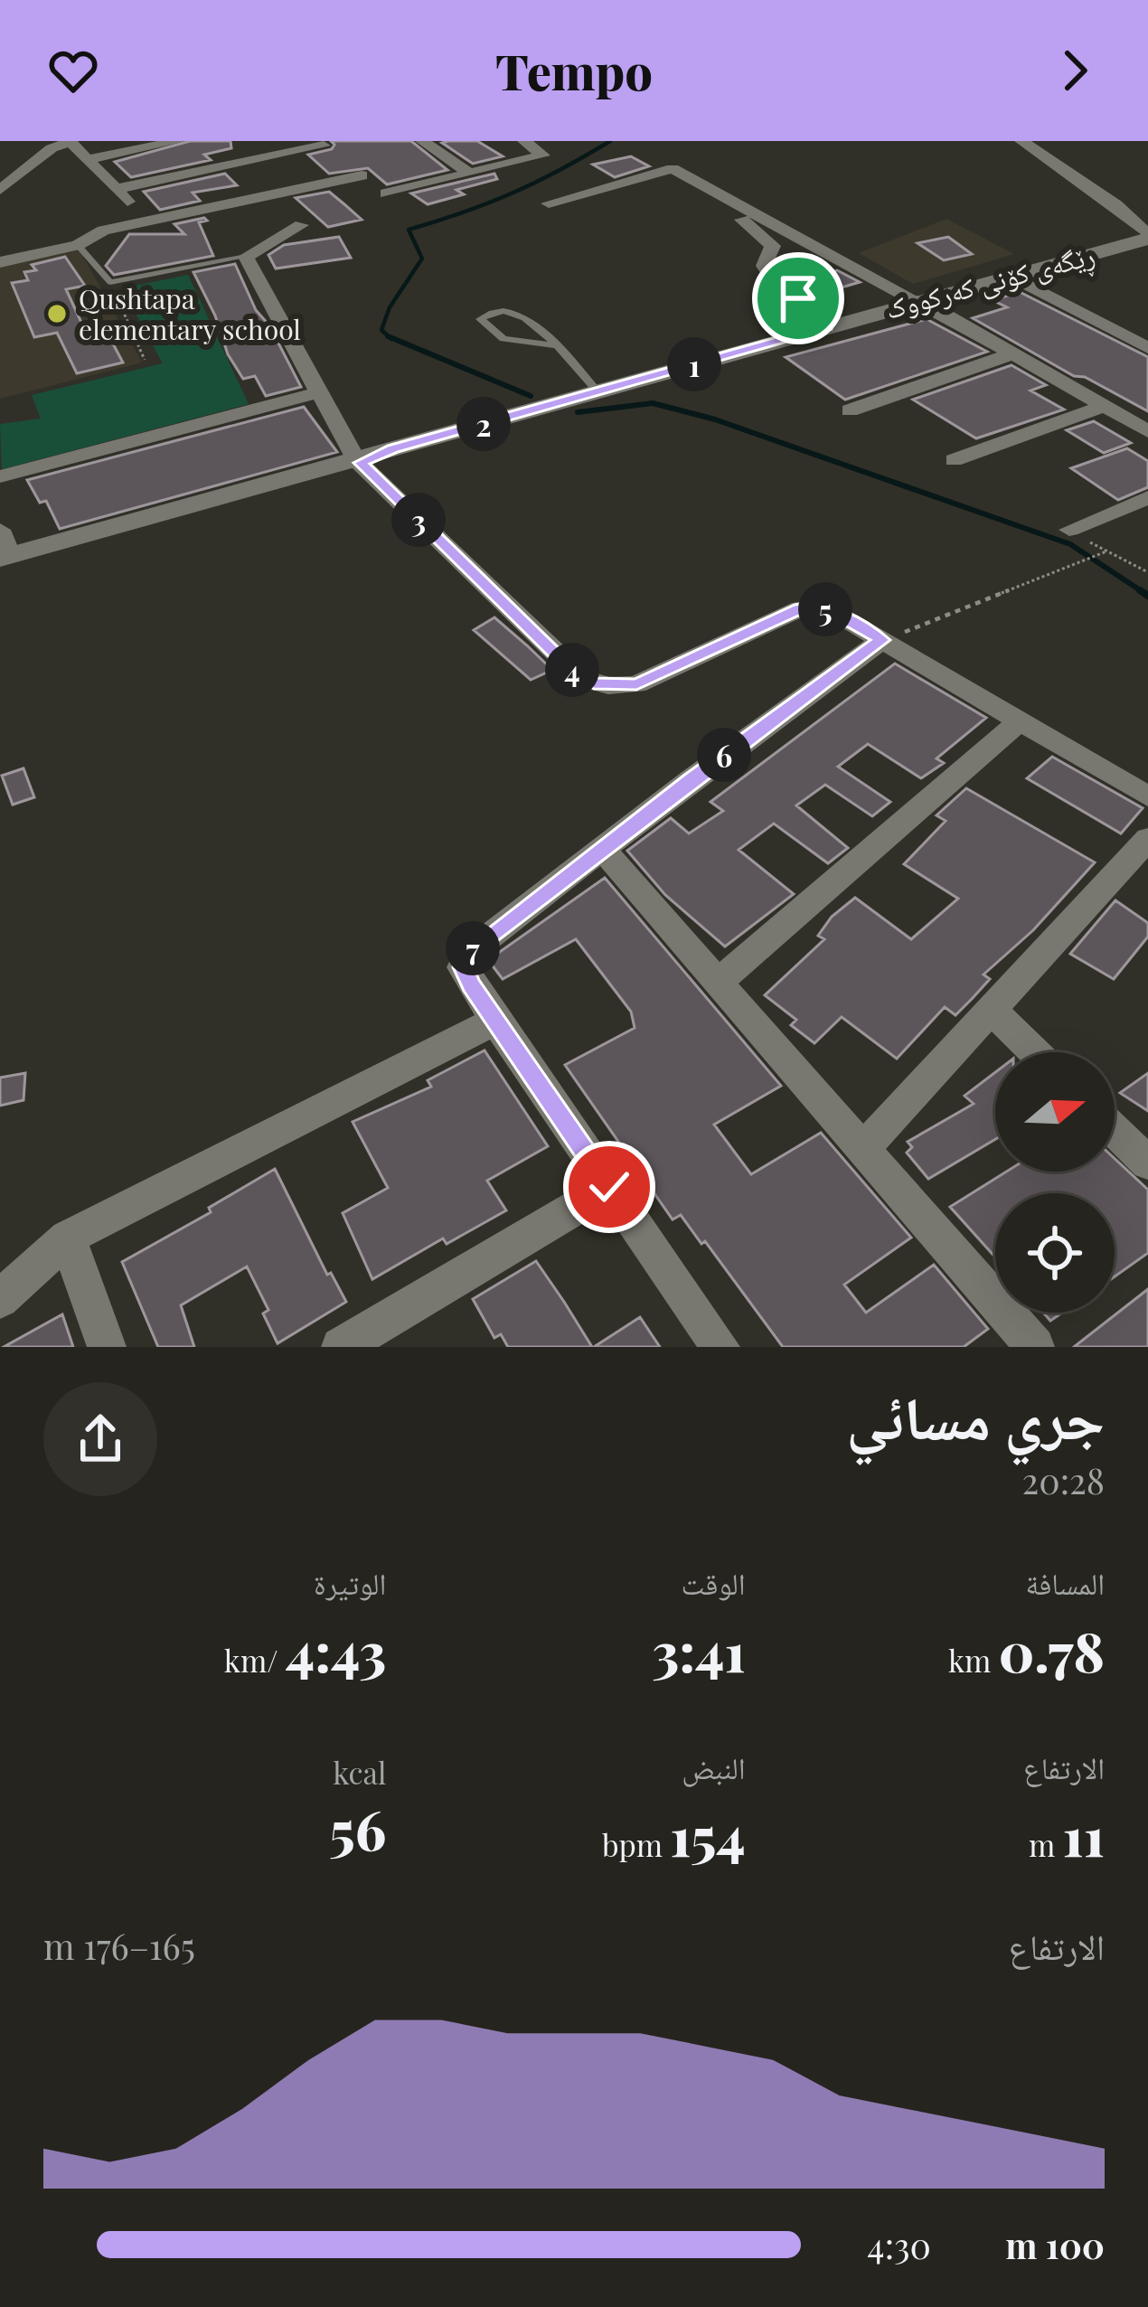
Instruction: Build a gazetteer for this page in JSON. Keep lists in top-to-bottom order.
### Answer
{
  "streets": {
    "street": ["ڕێگەی کۆنی کەرکووک"]
  },
  "places": ["Qushtapa elementary school"],
  "north": "right",
  "page": {
    "header": "Tempo",
    "pins": [
      "1",
      "2",
      "3",
      "5",
      "4",
      "6",
      "7"
    ],
    "heading": ["جري مسائي", "20:28"],
    "stats": [
      ["المسافة", "0.78 km"],
      ["الوقت", "3:41"],
      ["الوتيرة", "4:43 /km"],
      ["الارتفاع", "11 m"],
      ["النبض", "154 bpm"],
      ["kcal", "56"]
    ],
    "chart": ["الارتفاع", "165–176 m"],
    "list": [
      {
        "name": "100 m",
        "note": "4:30"
      }
    ]
  }
}
